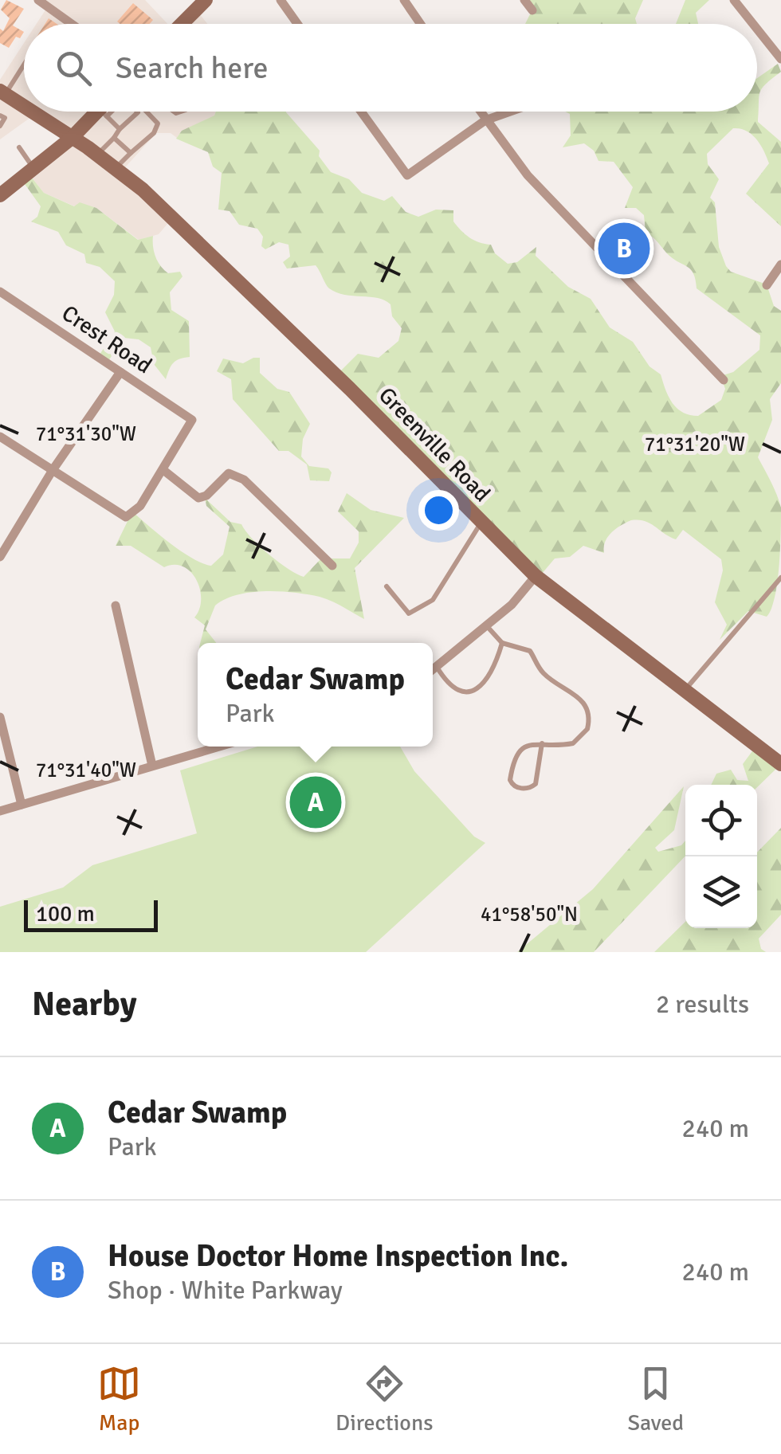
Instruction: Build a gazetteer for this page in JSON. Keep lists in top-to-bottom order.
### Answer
{
  "streets": {
    "main road": ["Greenville Road"],
    "street": ["Crest Road"]
  },
  "scale_bar": "100 m",
  "page": {
    "search": "Search here",
    "pins": ["B", "A"],
    "popup": ["Cedar Swamp", "Park"],
    "scale": "100 m",
    "heading": ["Nearby", "2 results"],
    "list": [
      {
        "mark": "A",
        "name": "Cedar Swamp",
        "note": "Park",
        "value": "240 m"
      },
      {
        "mark": "B",
        "name": "House Doctor Home Inspection Inc.",
        "note": "Shop · White Parkway",
        "value": "240 m"
      }
    ],
    "nav": ["Map", "Directions", "Saved"]
  },
  "coordinates": [
    "71°31'30\"W",
    "71°31'20\"W",
    "71°31'40\"W",
    "41°58'50\"N"
  ]
}
